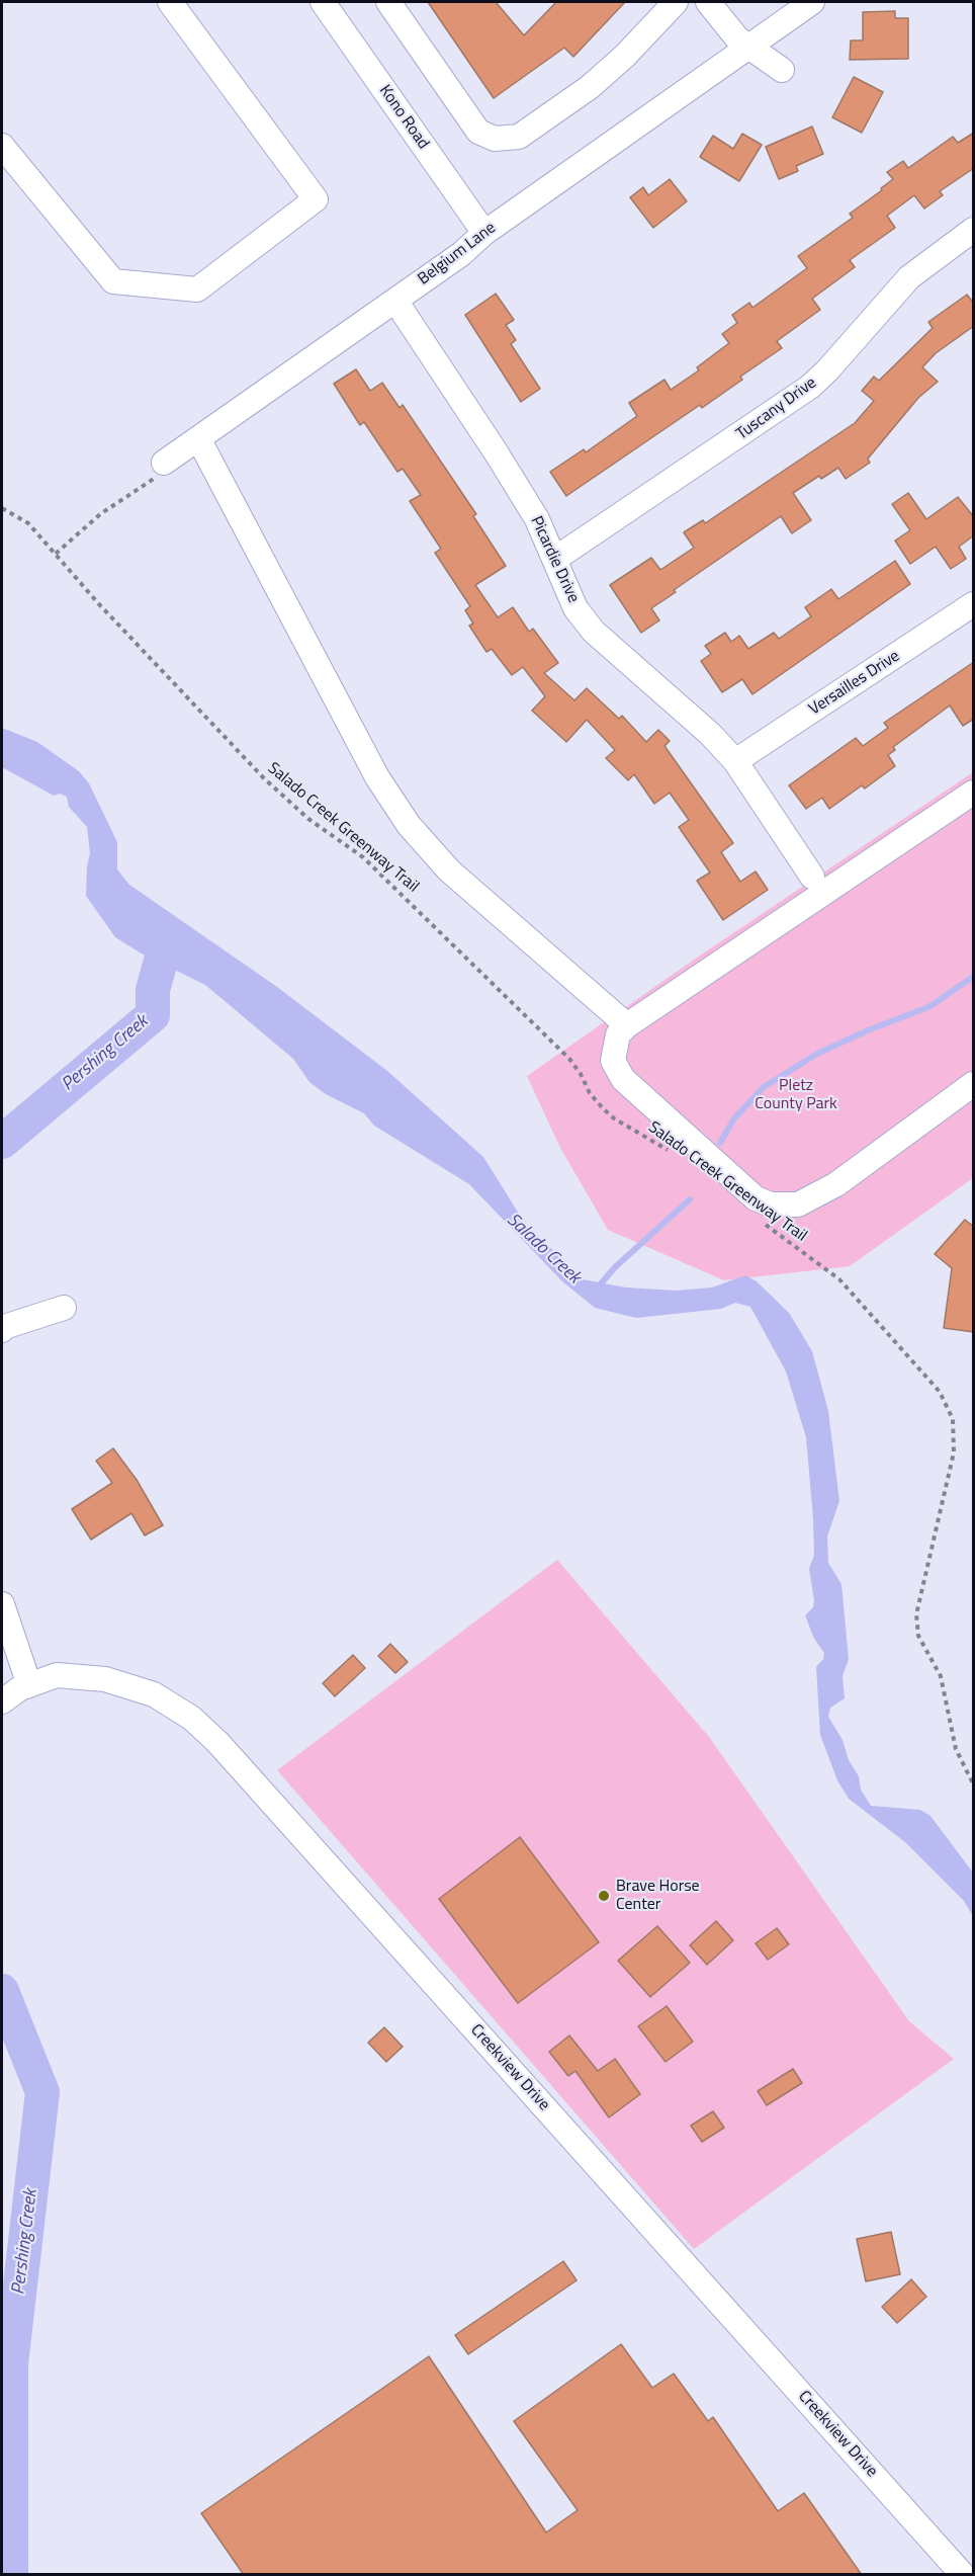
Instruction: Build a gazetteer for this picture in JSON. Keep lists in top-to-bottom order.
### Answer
{
  "streets": {
    "street": [
      "Kono Road",
      "Belgium Lane",
      "Tuscany Drive",
      "Picardie Drive",
      "Versailles Drive",
      "Creekview Drive"
    ],
    "path": ["Salado Creek Greenway Trail"]
  },
  "crossings": [
    ["Kono Road", "Belgium Lane"],
    ["Belgium Lane", "Picardie Drive"],
    ["Tuscany Drive", "Picardie Drive"],
    ["Picardie Drive", "Versailles Drive"]
  ],
  "water": ["Pershing Creek", "Salado Creek"],
  "parks": ["Pletz County Park"],
  "places": ["Brave Horse Center"]
}
